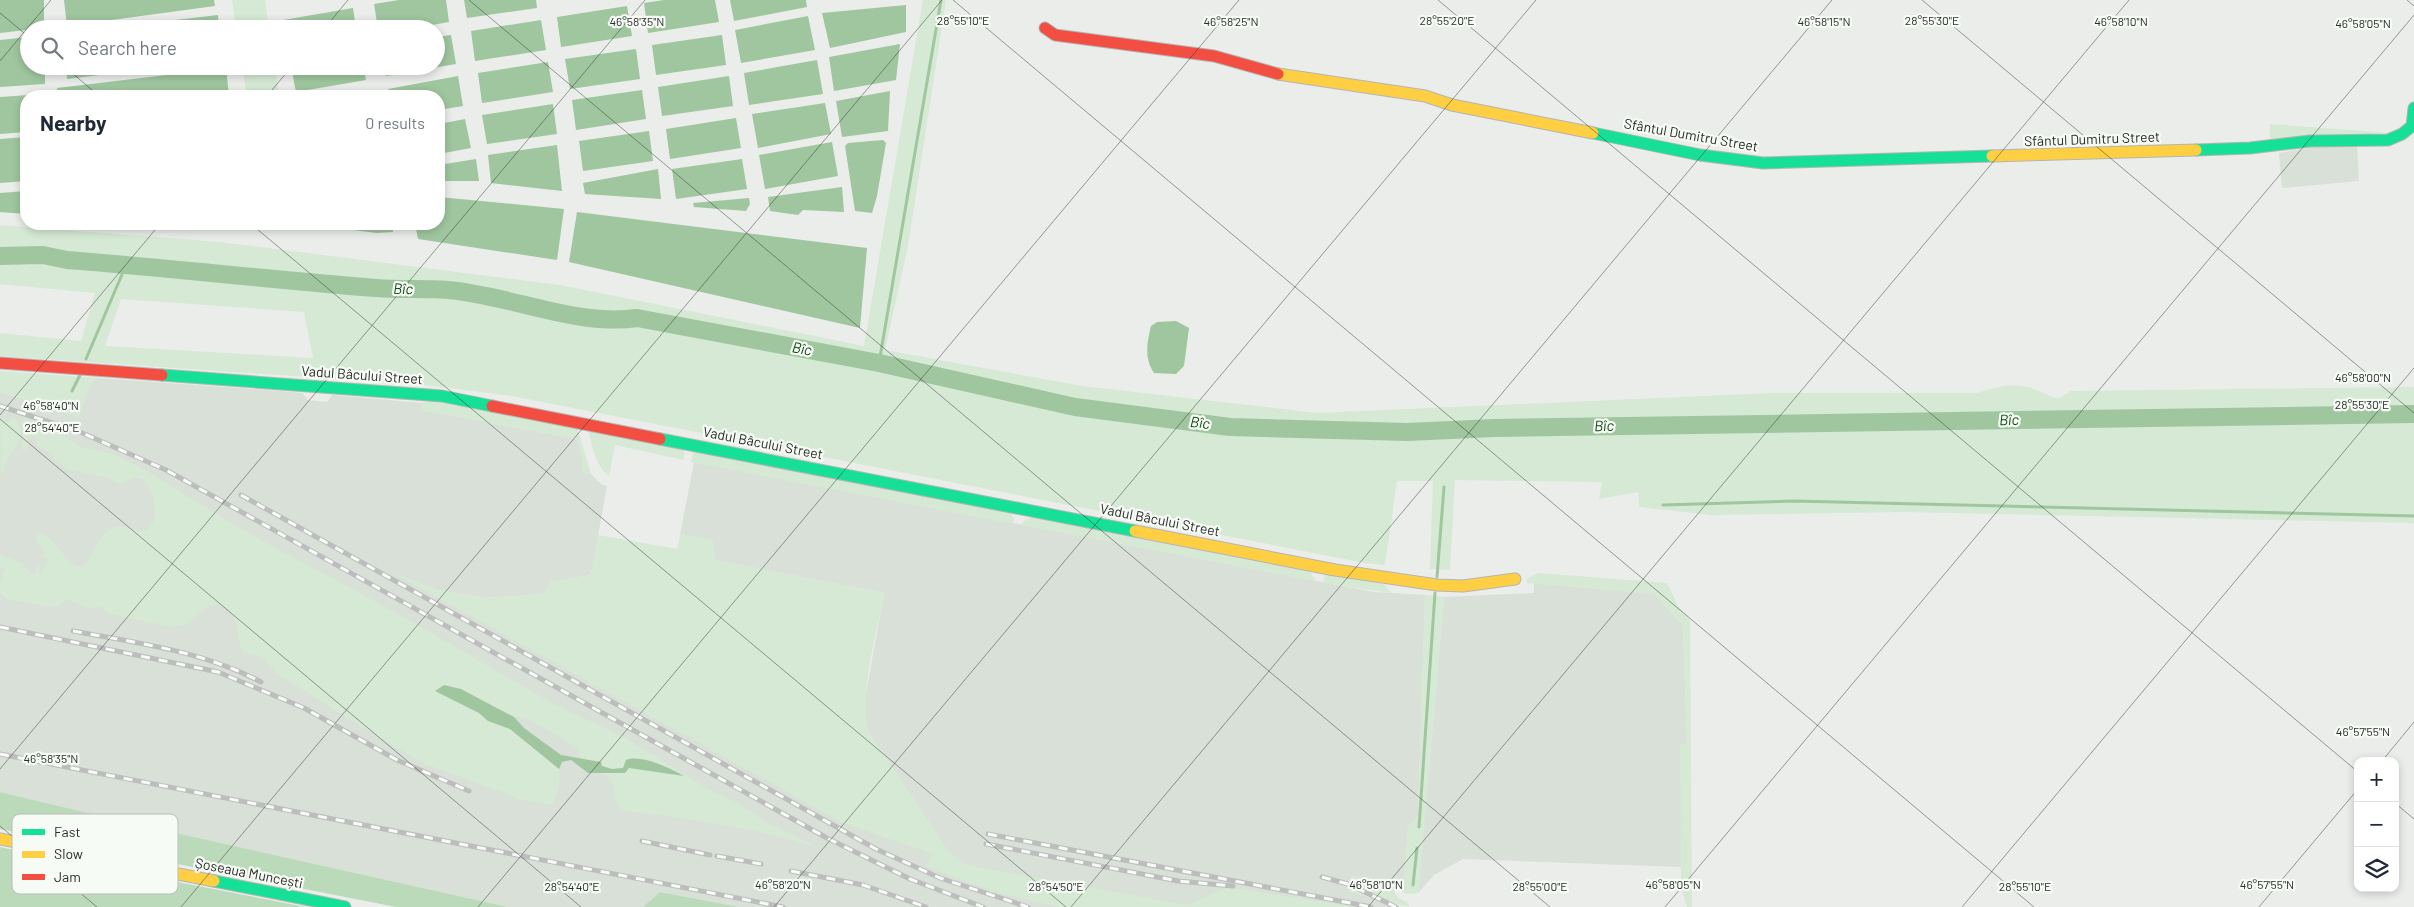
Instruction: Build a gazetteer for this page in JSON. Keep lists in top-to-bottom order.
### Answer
{
  "streets": {
    "street": ["Sfântul Dumitru Street", "Vadul Bâcului Street", "Șoseaua Muncești"]
  },
  "water": ["Bîc"],
  "legend": ["Fast", "Slow", "Jam"],
  "page": {
    "search": "Search here",
    "heading": ["Nearby", "0 results"],
    "map_buttons": ["+", "−"]
  },
  "coordinates": [
    "28°55'10\"E",
    "28°55'20\"E",
    "28°55'30\"E",
    "46°58'35\"N",
    "46°58'25\"N",
    "46°58'15\"N",
    "46°58'10\"N",
    "46°58'05\"N",
    "46°58'00\"N",
    "46°58'40\"N",
    "28°54'40\"E",
    "46°57'55\"N",
    "46°58'20\"N",
    "28°54'50\"E",
    "28°55'00\"E"
  ]
}
